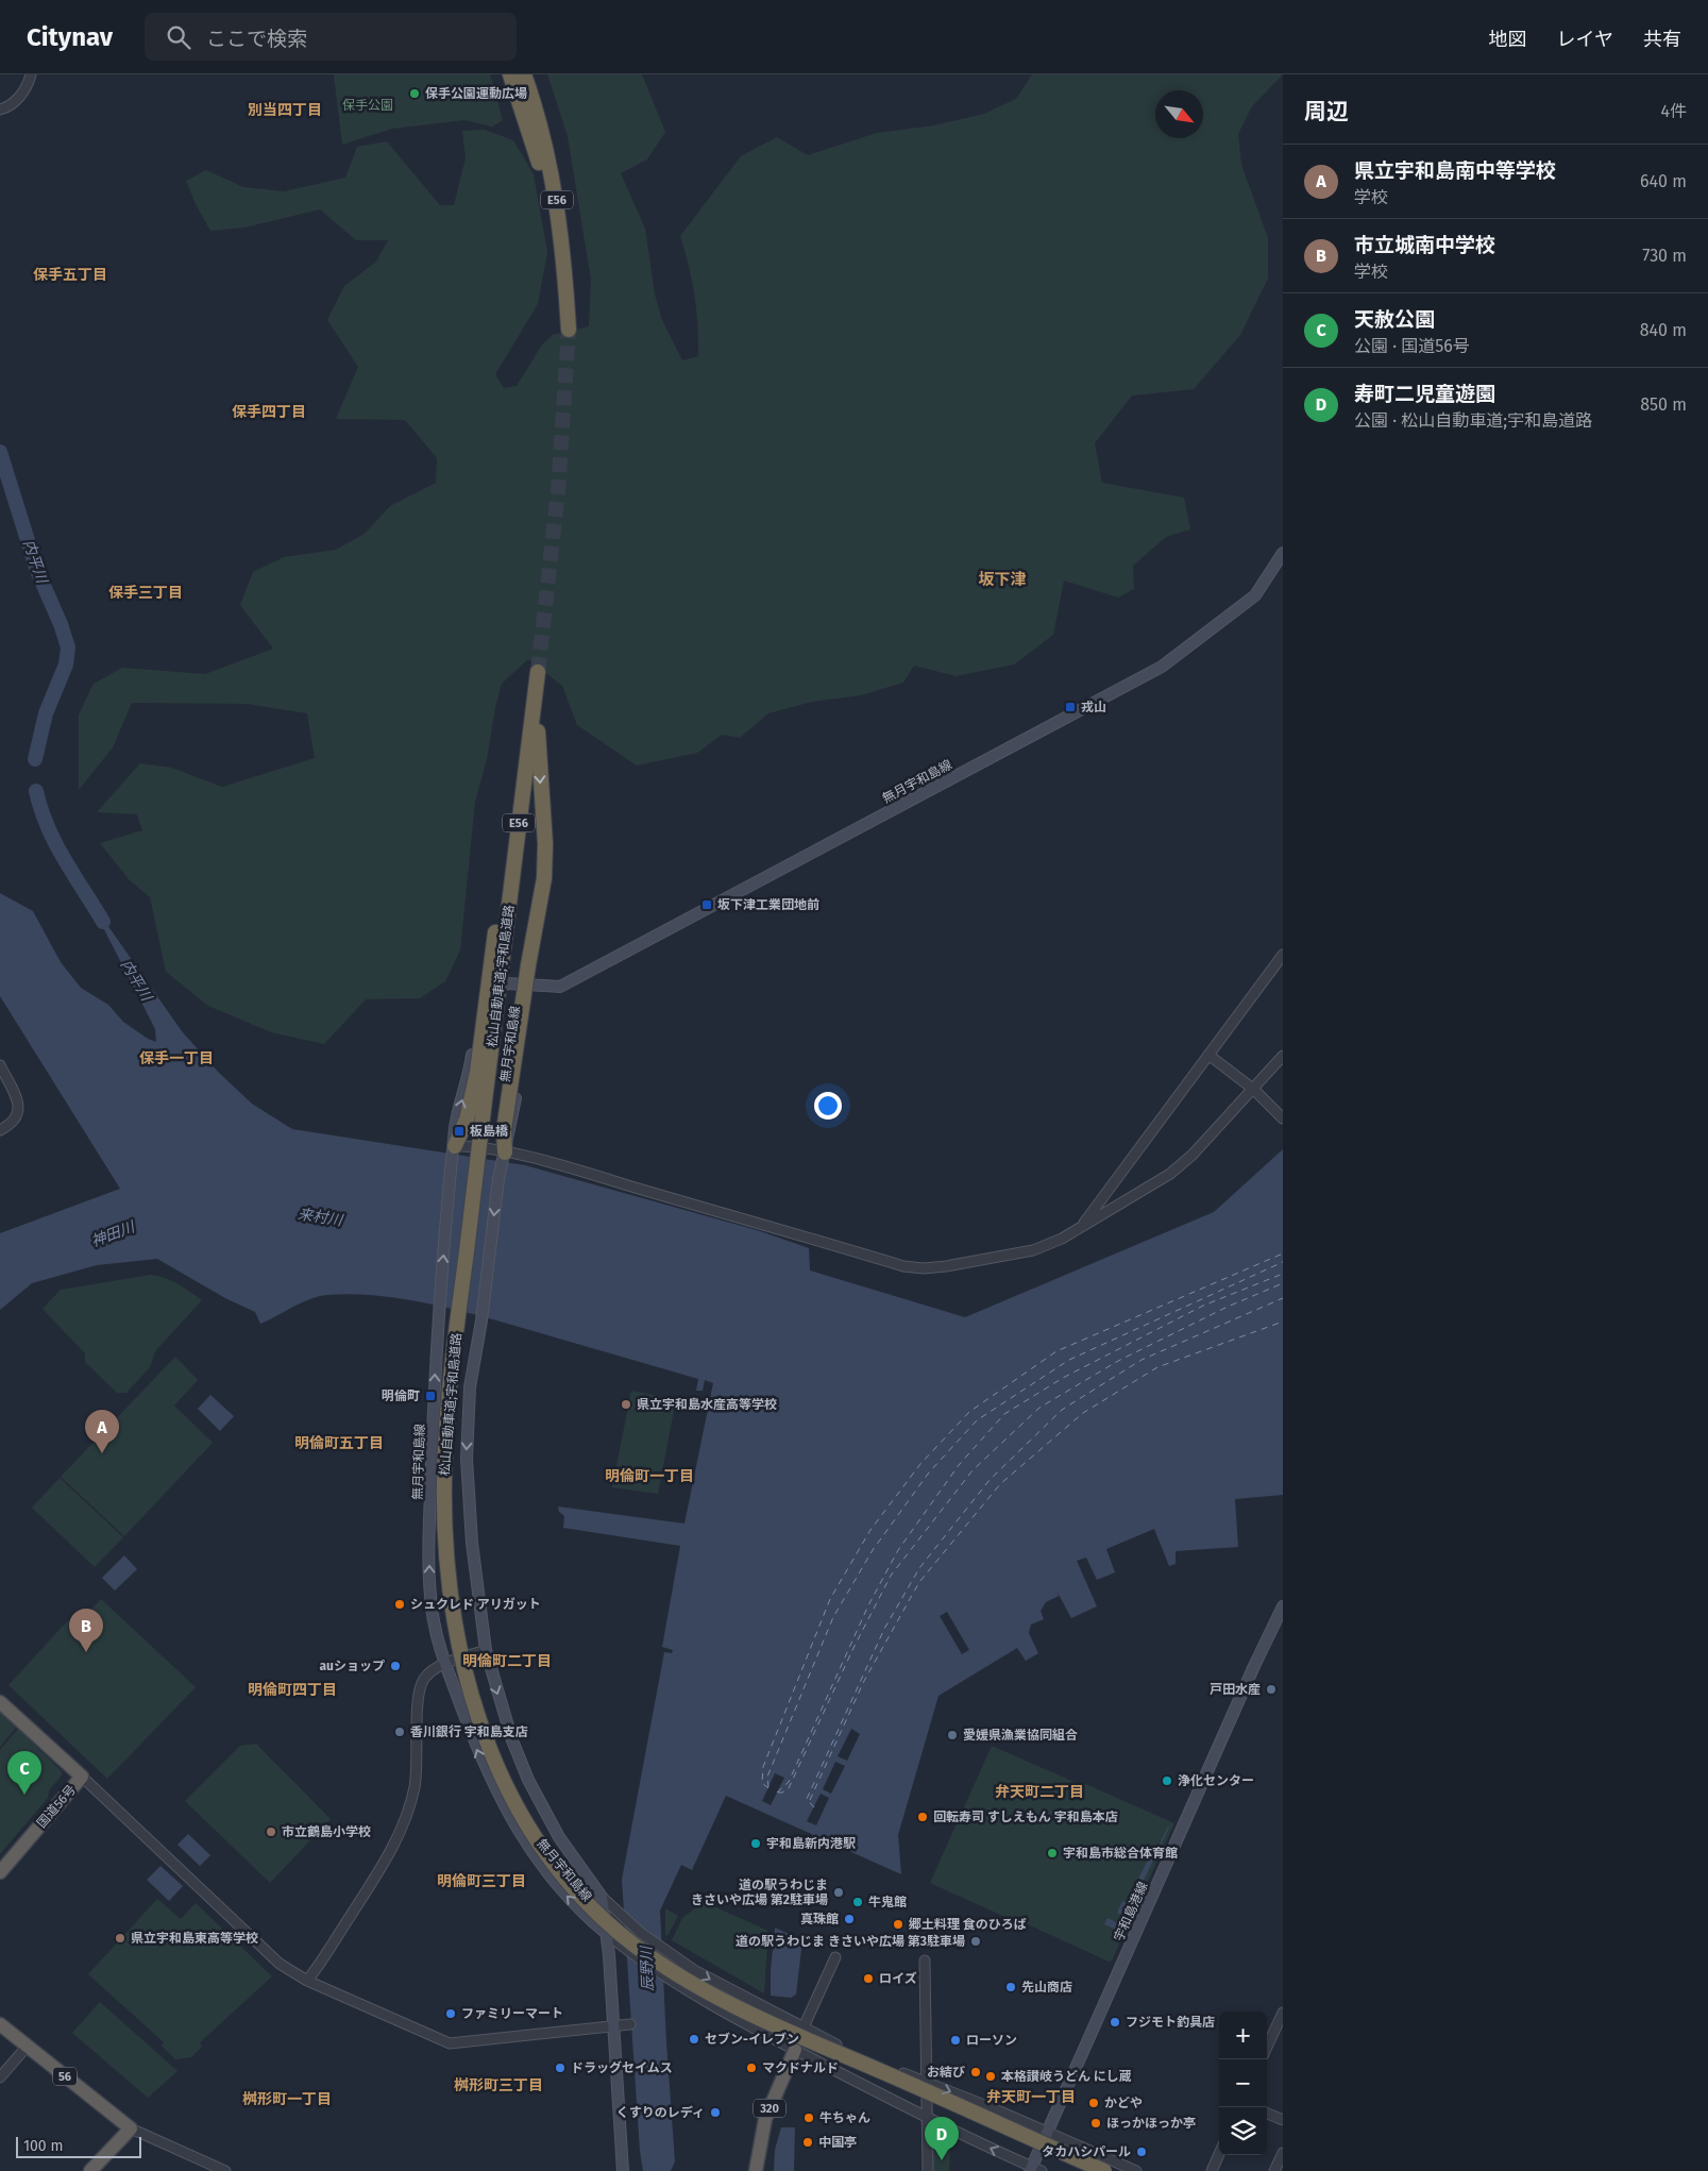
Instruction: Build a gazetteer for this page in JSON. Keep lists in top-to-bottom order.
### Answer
{
  "streets": {
    "highway": [
      "E56",
      "松山自動車道;宇和島道路",
      "国道56号",
      "56",
      "320"
    ],
    "main road": ["無月宇和島線", "宇和島港線"]
  },
  "districts": [
    "別当四丁目",
    "保手五丁目",
    "保手四丁目",
    "坂下津",
    "保手三丁目",
    "保手一丁目",
    "明倫町五丁目",
    "明倫町一丁目",
    "明倫町二丁目",
    "明倫町四丁目",
    "弁天町二丁目",
    "明倫町三丁目",
    "桝形町三丁目",
    "弁天町一丁目",
    "桝形町一丁目"
  ],
  "water": [
    "内平川",
    "来村川",
    "神田川",
    "辰野川"
  ],
  "parks": ["保手公園"],
  "places": {
    "other": [
      "保手公園運動広場",
      "県立宇和島水産高等学校",
      "シュクレド アリガット",
      "auショップ",
      "戸田水産",
      "香川銀行 宇和島支店",
      "愛媛県漁業協同組合",
      "浄化センター",
      "回転寿司 すしえもん 宇和島本店",
      "市立鶴島小学校",
      "宇和島新内港駅",
      "宇和島市総合体育館",
      "道の駅うわじま きさいや広場 第2駐車場",
      "牛鬼館",
      "真珠館",
      "郷土料理 食のひろば",
      "県立宇和島東高等学校",
      "道の駅うわじま きさいや広場 第3駐車場",
      "ロイズ",
      "先山商店",
      "ファミリーマート",
      "フジモト釣具店",
      "セブン-イレブン",
      "ローソン",
      "ドラッグセイムス",
      "マクドナルド",
      "お結び",
      "本格讃岐うどん にし蔵",
      "かどや",
      "くすりのレディ",
      "牛ちゃん",
      "ほっかほっか亭",
      "中国亭",
      "タカハシパール"
    ],
    "transit": [
      "戎山",
      "坂下津工業団地前",
      "板島橋",
      "明倫町"
    ]
  },
  "scale_bar": "100 m",
  "north": "bottom right",
  "page": {
    "header": "Citynav",
    "search": "ここで検索",
    "nav": ["地図", "レイヤ", "共有"],
    "heading": ["周辺", "4件"],
    "list": [
      {
        "mark": "A",
        "name": "県立宇和島南中等学校",
        "note": "学校",
        "value": "640 m"
      },
      {
        "mark": "B",
        "name": "市立城南中学校",
        "note": "学校",
        "value": "730 m"
      },
      {
        "mark": "C",
        "name": "天赦公園",
        "note": "公園 · 国道56号",
        "value": "840 m"
      },
      {
        "mark": "D",
        "name": "寿町二児童遊園",
        "note": "公園 · 松山自動車道;宇和島道路",
        "value": "850 m"
      }
    ],
    "pins": [
      "A",
      "B",
      "C",
      "D"
    ],
    "map_buttons": ["+", "−"],
    "scale": "100 m"
  }
}
